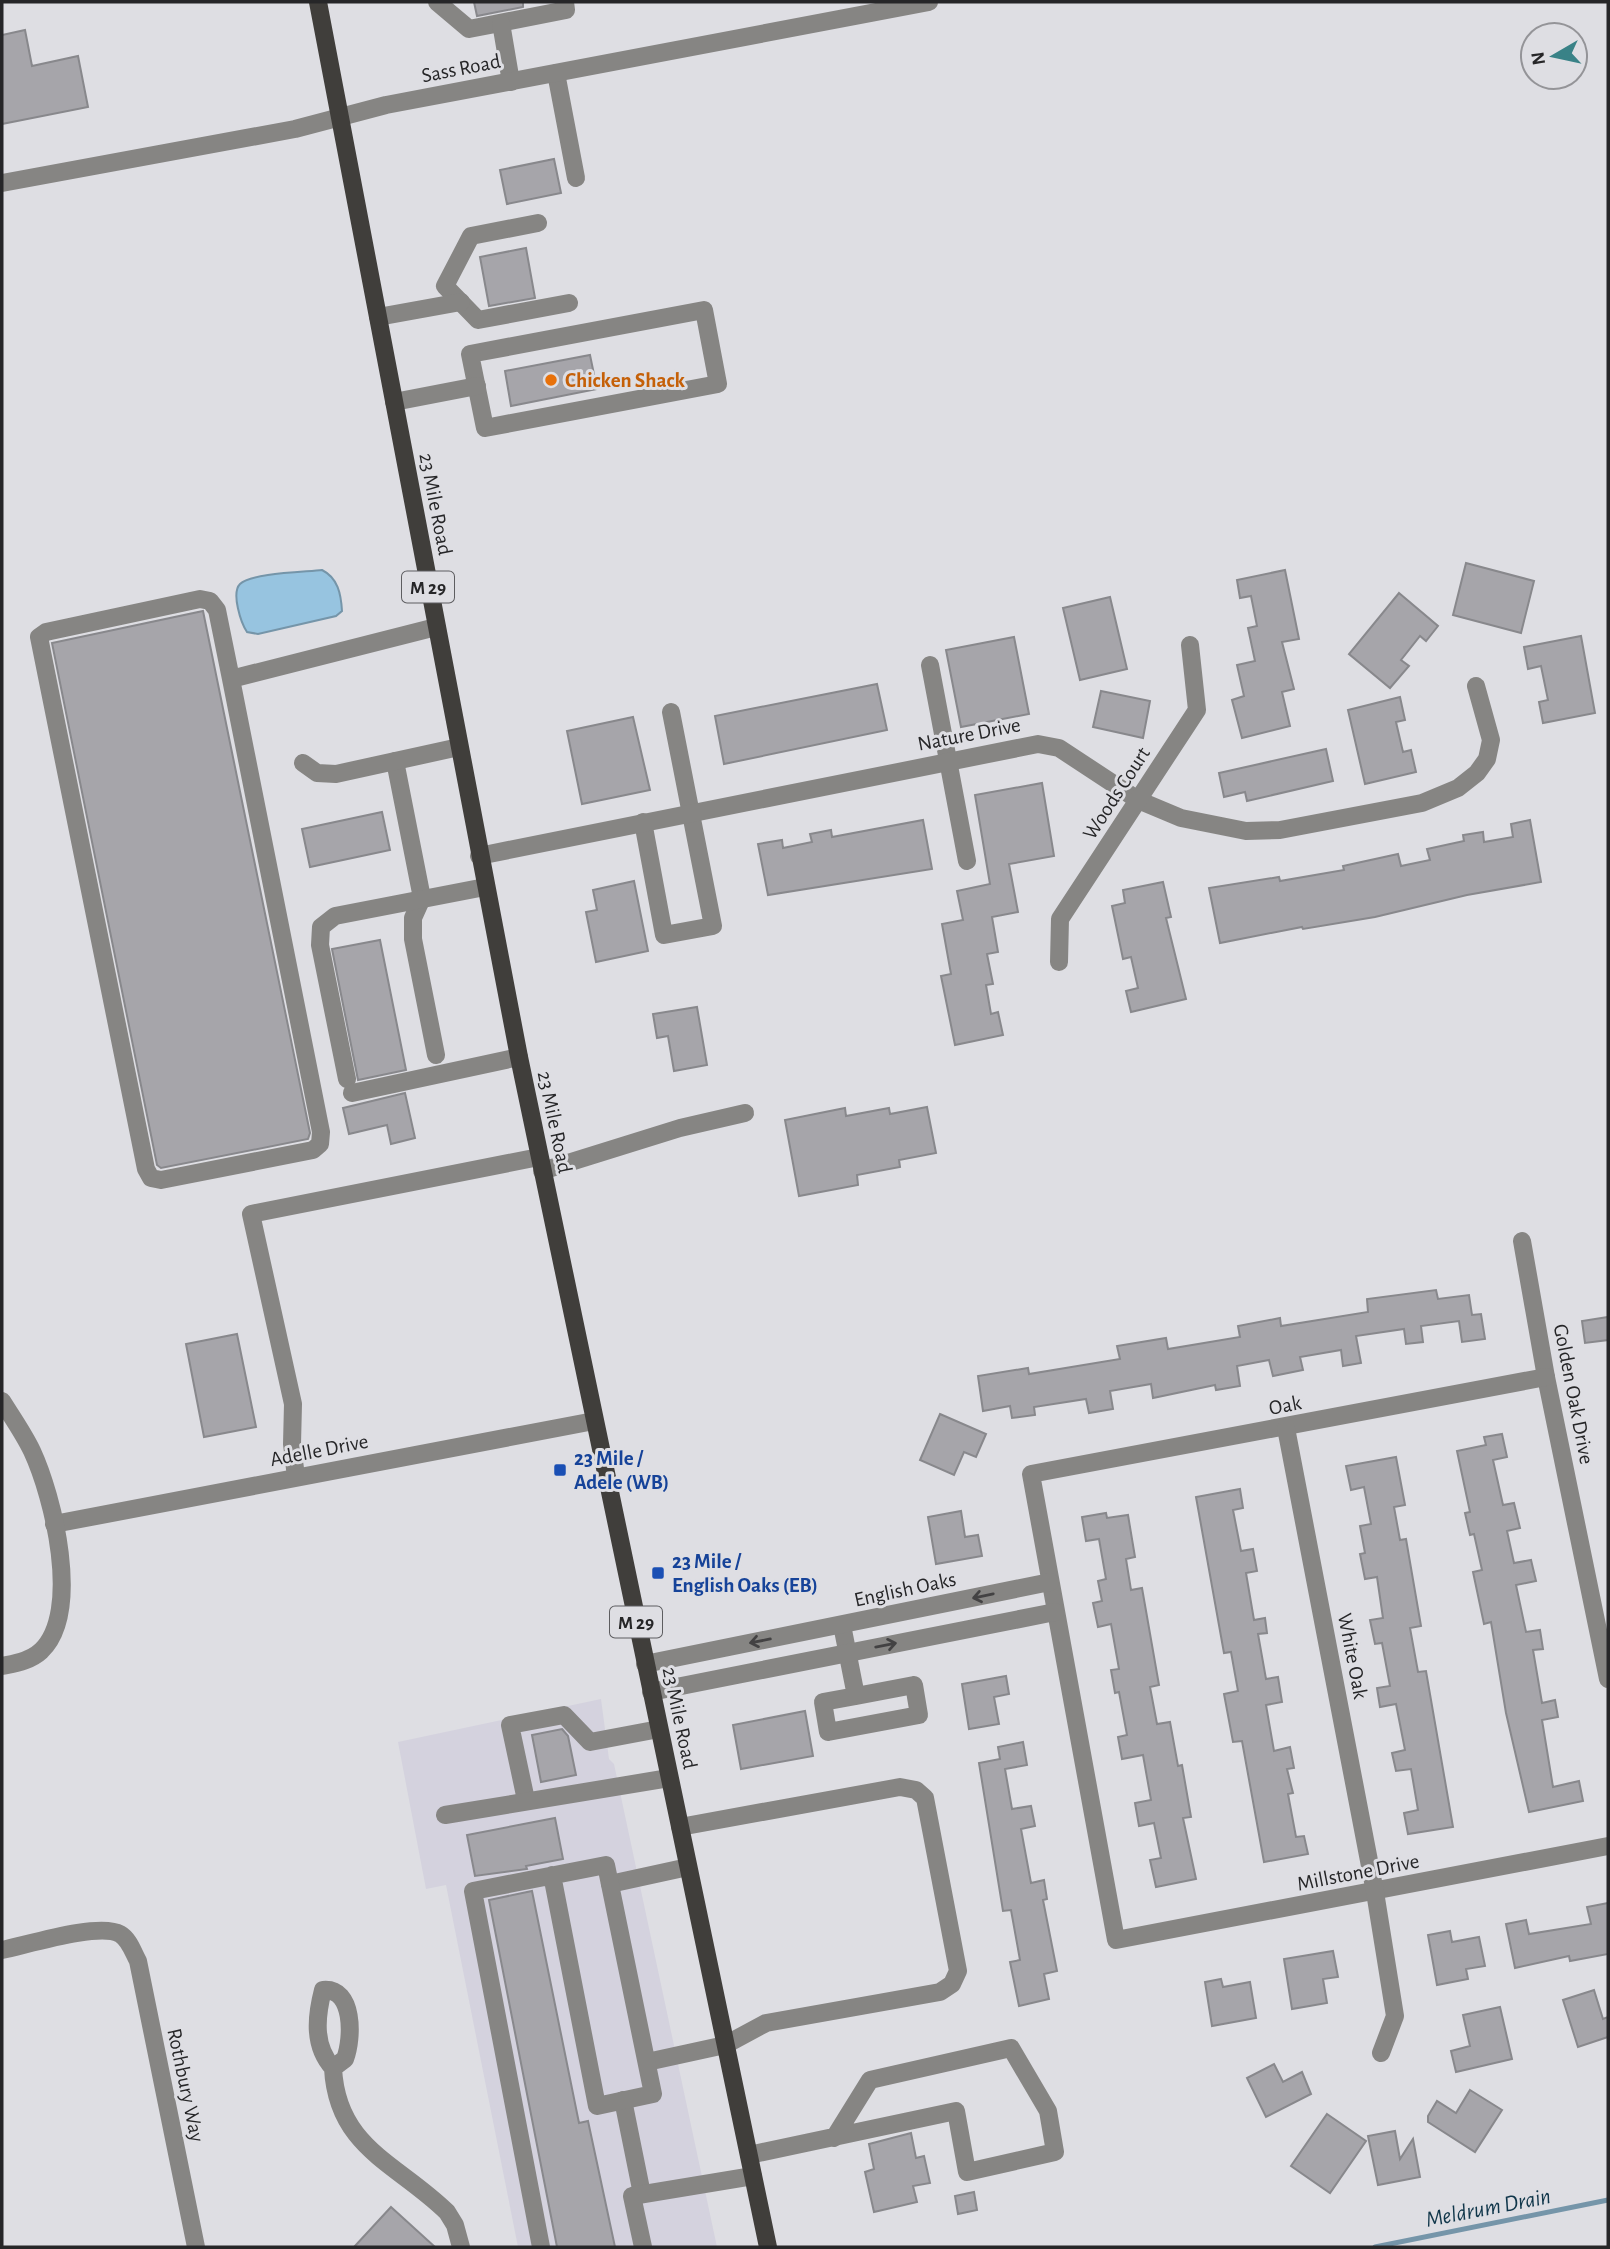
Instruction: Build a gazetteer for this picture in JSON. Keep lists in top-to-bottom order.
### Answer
{
  "streets": {
    "main road": ["23 Mile Road", "M 29"],
    "street": [
      "Sass Road",
      "Nature Drive",
      "Woods Court",
      "Golden Oak Drive",
      "Oak",
      "Adelle Drive",
      "English Oaks",
      "White Oak",
      "Millstone Drive",
      "Rothbury Way"
    ]
  },
  "crossings": [
    ["Sass Road", "23 Mile Road"],
    ["23 Mile Road", "Nature Drive"],
    ["23 Mile Road", "Adelle Drive"],
    ["23 Mile Road", "English Oaks"],
    ["Nature Drive", "Woods Court"],
    ["Golden Oak Drive", "Oak"],
    ["Oak", "English Oaks"],
    ["Oak", "White Oak"],
    ["White Oak", "Millstone Drive"]
  ],
  "water": ["Meldrum Drain"],
  "places": {
    "other": ["Chicken Shack"],
    "transit": ["23 Mile / Adele (WB)", "23 Mile / English Oaks (EB)"]
  },
  "north": "left"
}
